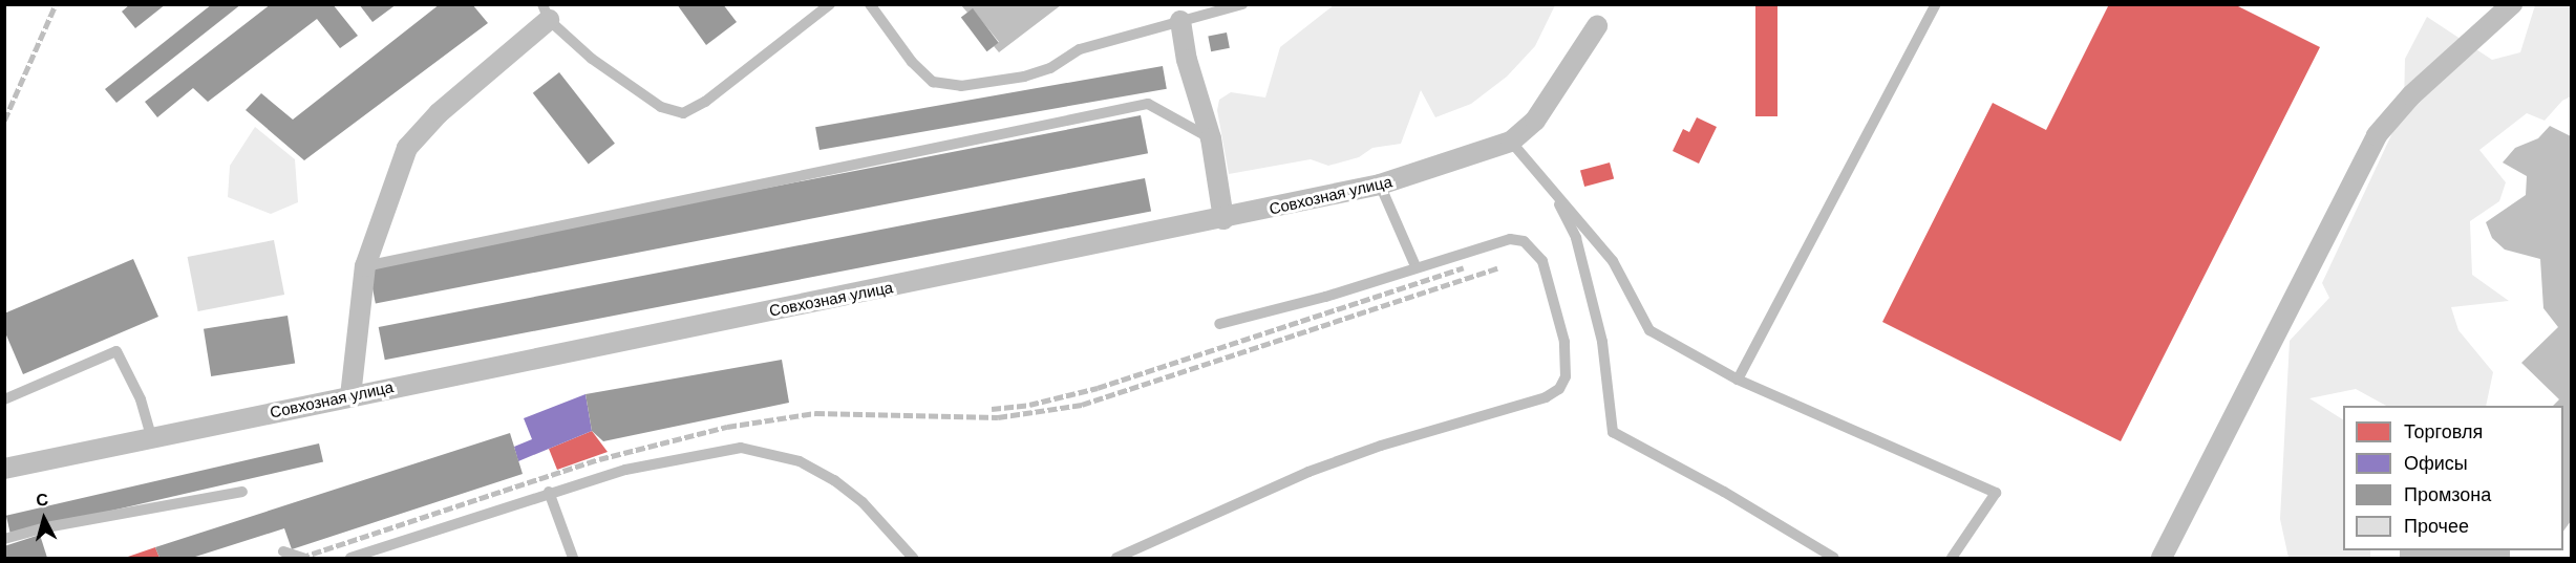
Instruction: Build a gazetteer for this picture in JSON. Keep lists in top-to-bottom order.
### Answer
{
  "streets": {
    "street": ["Совхозная улица"]
  },
  "legend": [
    "Торговля",
    "Офисы",
    "Промзона",
    "Прочее"
  ],
  "north": "top"
}
